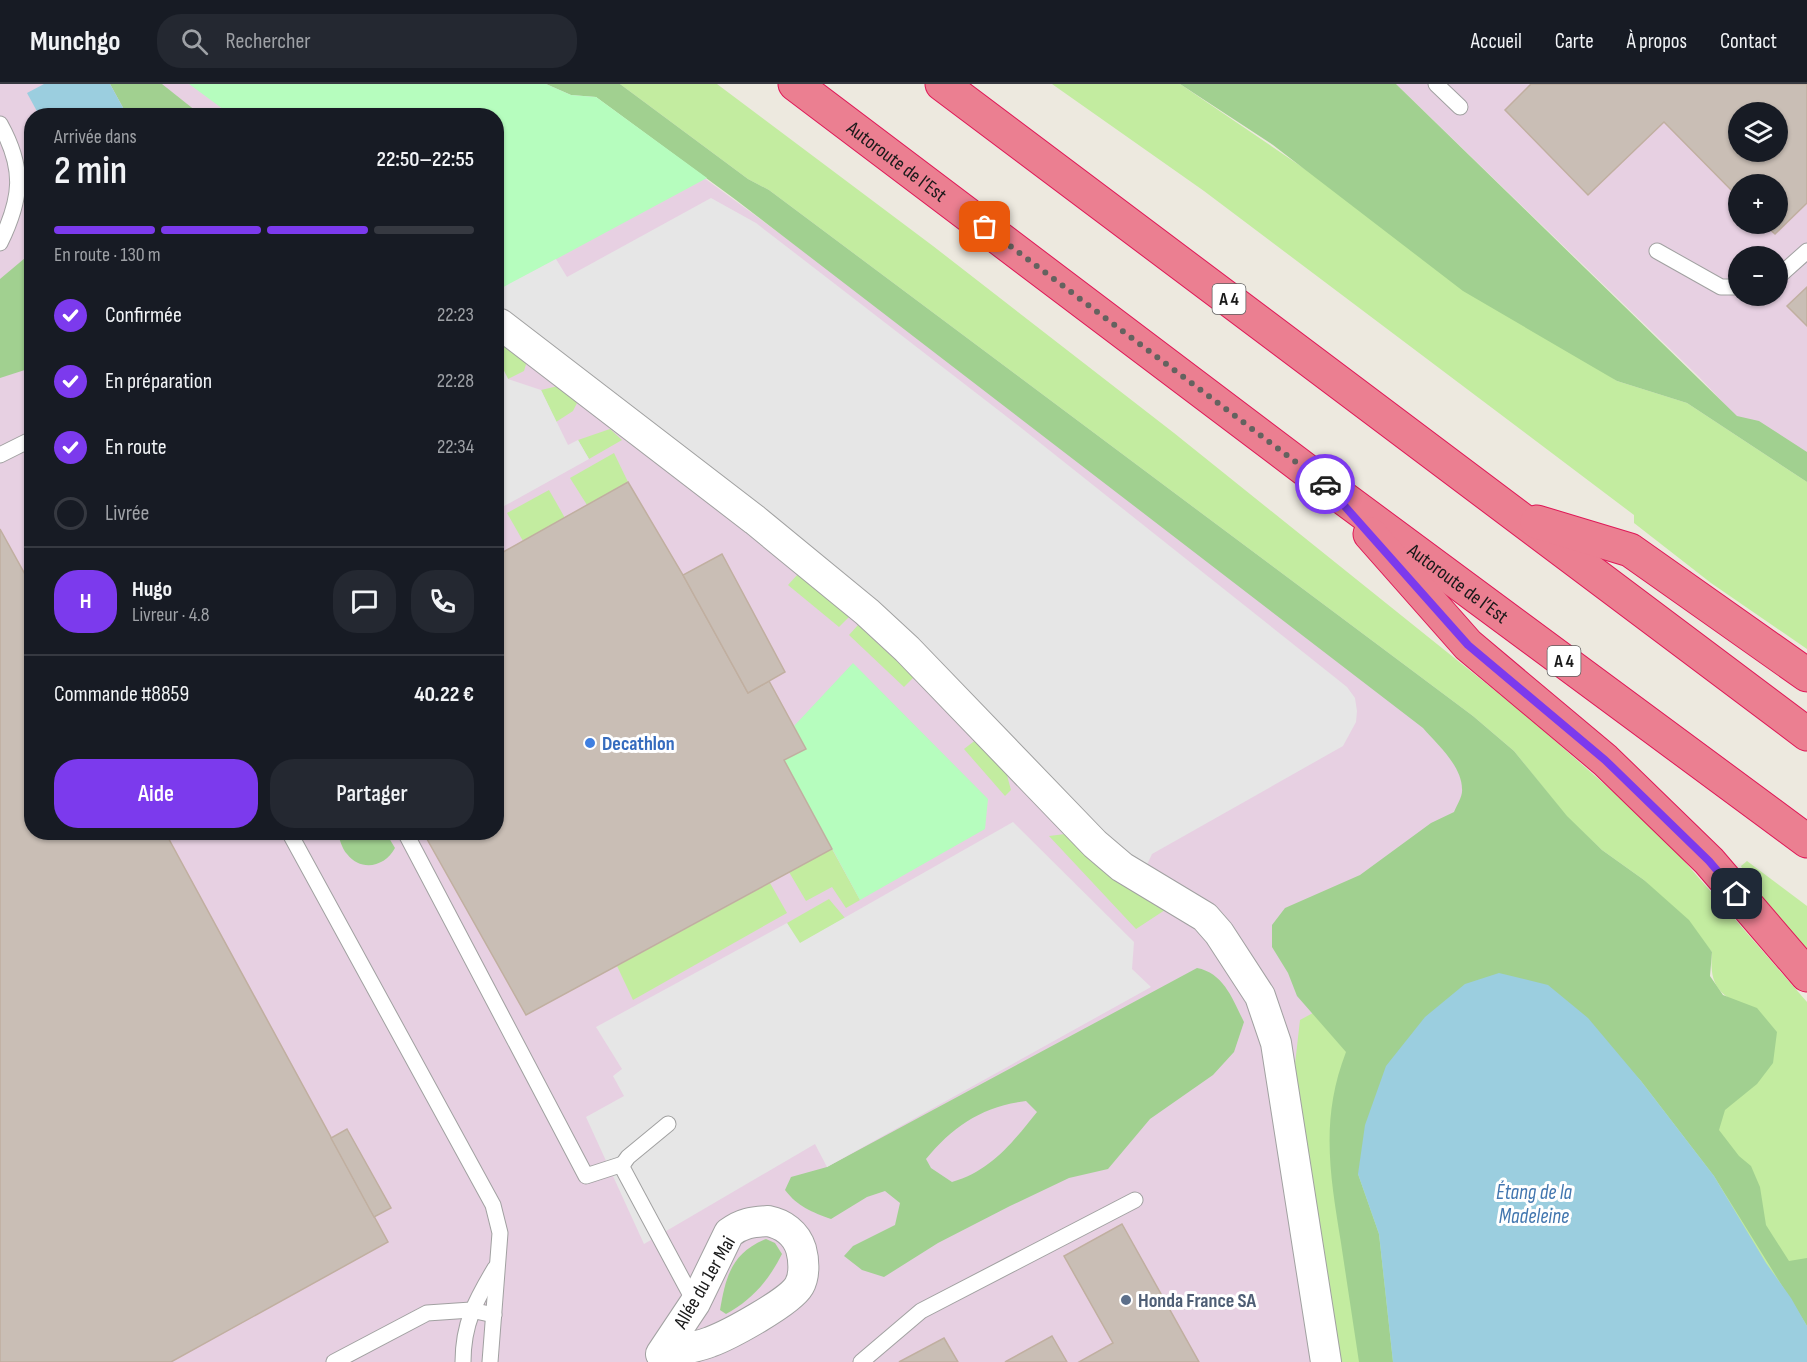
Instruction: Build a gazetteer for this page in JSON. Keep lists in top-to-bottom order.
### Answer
{
  "streets": {
    "highway": ["Autoroute de l’Est", "A 4"],
    "street": ["Allée du 1er Mai"]
  },
  "water": ["Étang de la Madeleine"],
  "places": ["Decathlon", "Honda France SA"],
  "page": {
    "header": "Munchgo",
    "search": "Rechercher",
    "nav": [
      "Accueil",
      "Carte",
      "À propos",
      "Contact"
    ],
    "map_buttons": ["+", "−"],
    "heading": ["2 min", "Arrivée dans", "22:50–22:55"],
    "panel": [
      "Hugo",
      "Livreur · 4.8",
      "Commande #8859",
      "40.22 €"
    ],
    "bar": "En route · 130 m",
    "list": [
      ["Confirmée", "22:23"],
      ["En préparation", "22:28"],
      ["En route", "22:34"],
      "Livrée"
    ],
    "round": "H",
    "buttons": ["Aide", "Partager"]
  }
}
